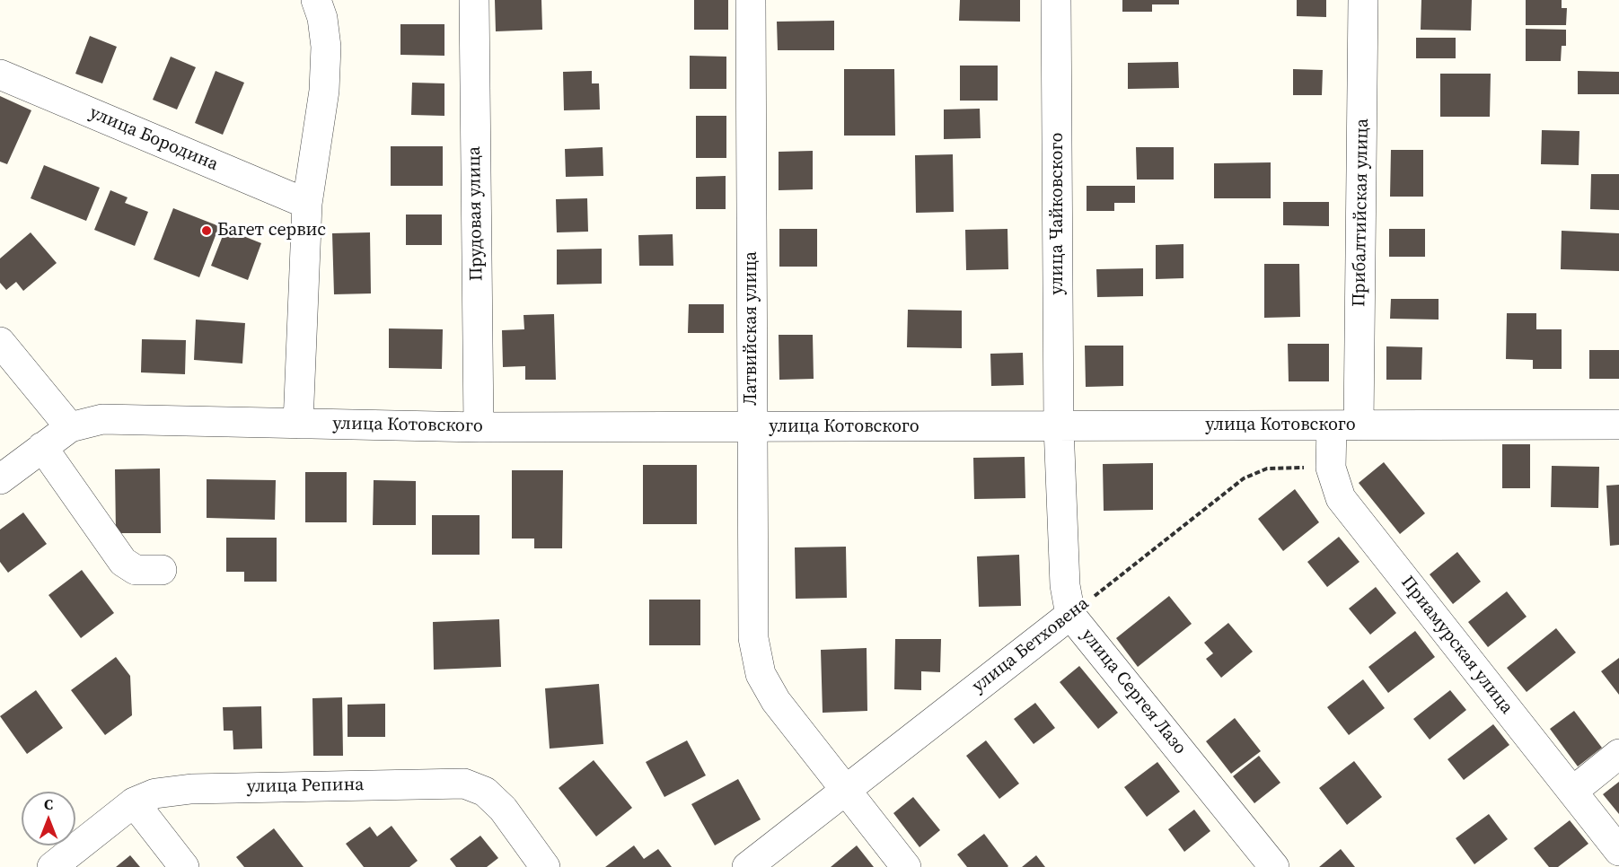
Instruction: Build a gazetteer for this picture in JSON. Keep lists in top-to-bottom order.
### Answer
{
  "streets": {
    "street": [
      "улица Бородина",
      "Прибалтийская улица",
      "Прудовая улица",
      "улица Чайковского",
      "Латвийская улица",
      "улица Котовского",
      "улица Бетховена",
      "Приамурская улица",
      "улица Сергея Лазо",
      "улица Репина"
    ]
  },
  "crossings": [
    ["Прибалтийская улица", "улица Котовского"],
    ["Прибалтийская улица", "Приамурская улица"],
    ["Прудовая улица", "улица Котовского"],
    ["улица Чайковского", "улица Котовского"],
    ["улица Чайковского", "улица Сергея Лазо"],
    ["Латвийская улица", "улица Котовского"],
    ["Латвийская улица", "улица Бетховена"],
    ["улица Котовского", "Приамурская улица"],
    ["улица Котовского", "улица Сергея Лазо"],
    ["улица Бетховена", "Приамурская улица"],
    ["улица Бетховена", "улица Сергея Лазо"]
  ],
  "places": ["Багет сервис"],
  "north": "top"
}
